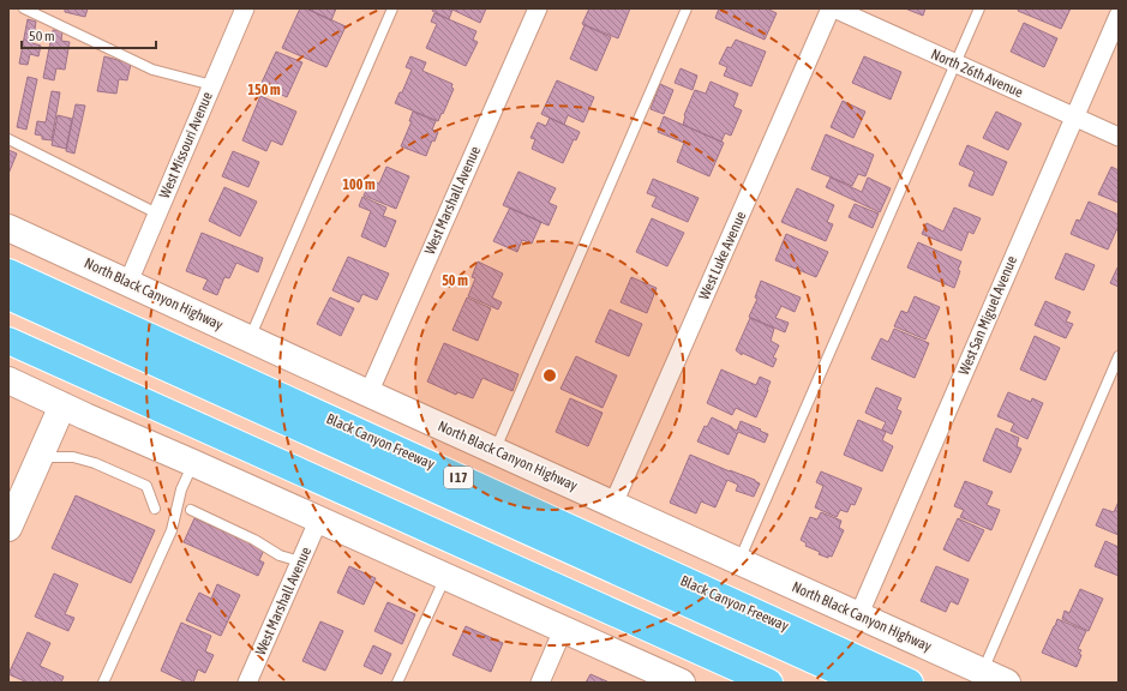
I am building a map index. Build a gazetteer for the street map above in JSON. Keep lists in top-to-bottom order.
{
  "streets": {
    "highway": ["Black Canyon Freeway", "I 17"],
    "main road": ["North Black Canyon Highway"],
    "street": [
      "North 26th Avenue",
      "West Missouri Avenue",
      "West Marshall Avenue",
      "West Luke Avenue",
      "West San Miguel Avenue"
    ]
  },
  "crossings": [
    ["North 26th Avenue", "West San Miguel Avenue"],
    ["West Missouri Avenue", "North Black Canyon Highway"],
    ["West Marshall Avenue", "North Black Canyon Highway"],
    ["West Luke Avenue", "North Black Canyon Highway"],
    ["North Black Canyon Highway", "West San Miguel Avenue"]
  ],
  "scale_bar": "50 m",
  "rings": ["150 m", "100 m", "50 m"]
}
